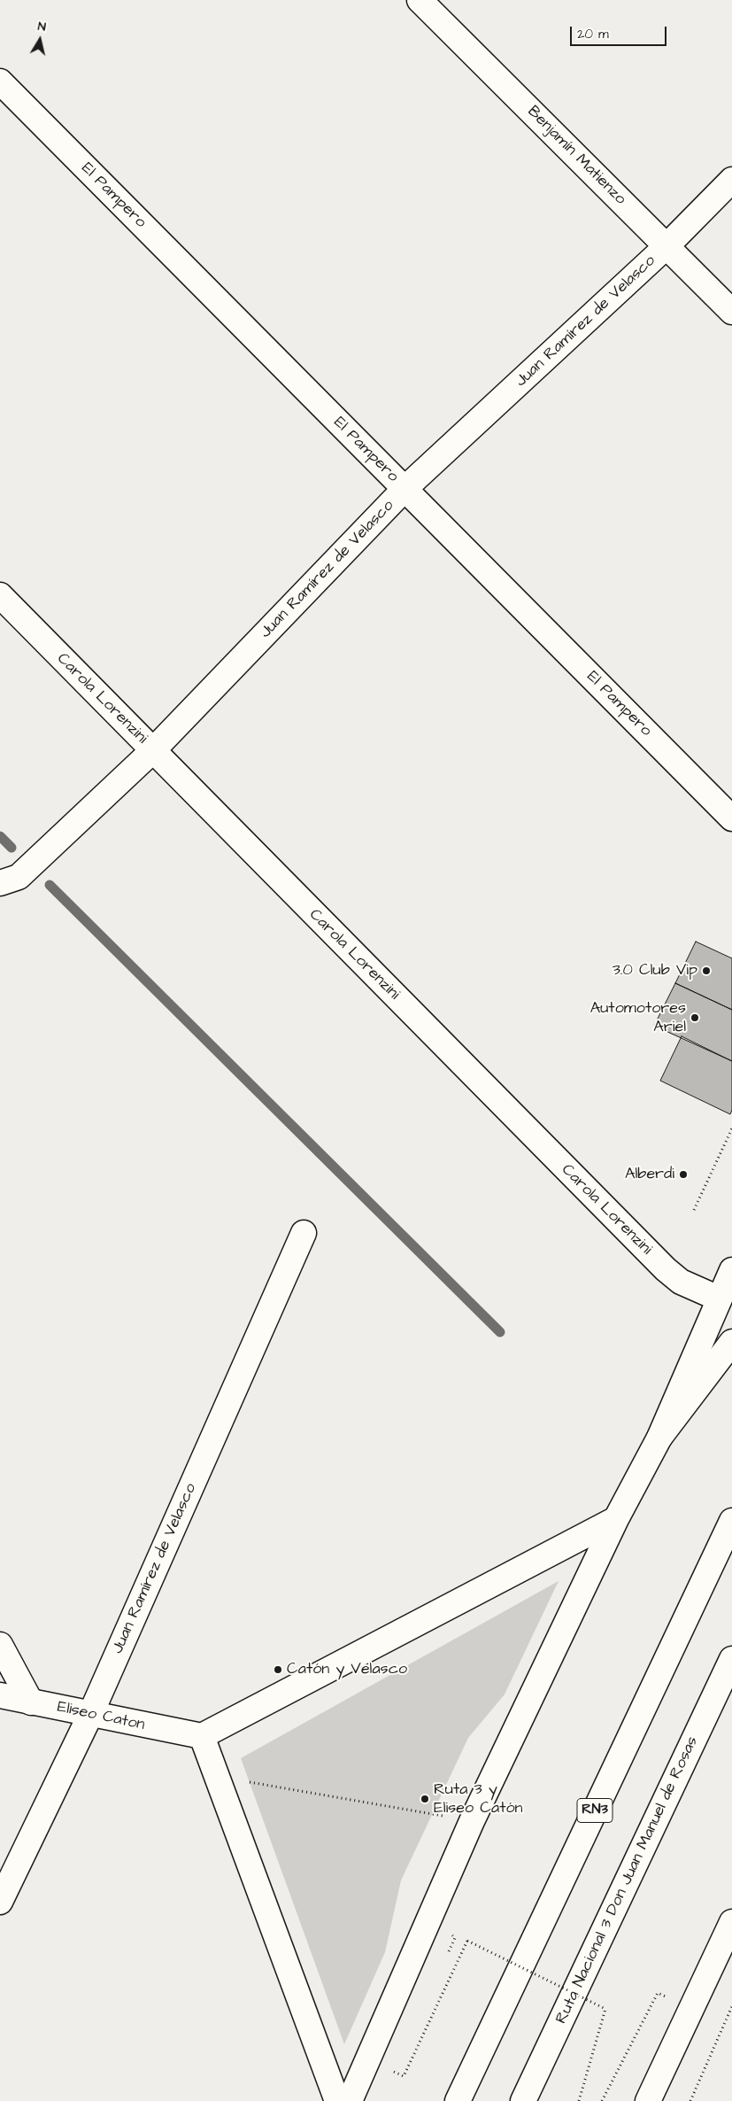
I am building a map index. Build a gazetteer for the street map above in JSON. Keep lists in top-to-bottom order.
{
  "streets": {
    "main road": [
      "Benjamín Matienzo",
      "El Pampero",
      "Juan Ramírez de Velasco",
      "Carola Lorenzini",
      "Eliseo Caton",
      "RN3",
      "Ruta Nacional 3 Don Juan Manuel de Rosas"
    ]
  },
  "crossings": [
    ["Benjamín Matienzo", "Juan Ramírez de Velasco"],
    ["El Pampero", "Juan Ramírez de Velasco"],
    ["Juan Ramírez de Velasco", "Carola Lorenzini"],
    ["Juan Ramírez de Velasco", "Eliseo Caton"]
  ],
  "places": [
    "3.0 Club Vip",
    "Automotores Ariel",
    "Alberdi",
    "Catón y Velasco",
    "Ruta 3 y Eliseo Catón"
  ],
  "scale_bar": "20 m",
  "north": "top"
}
